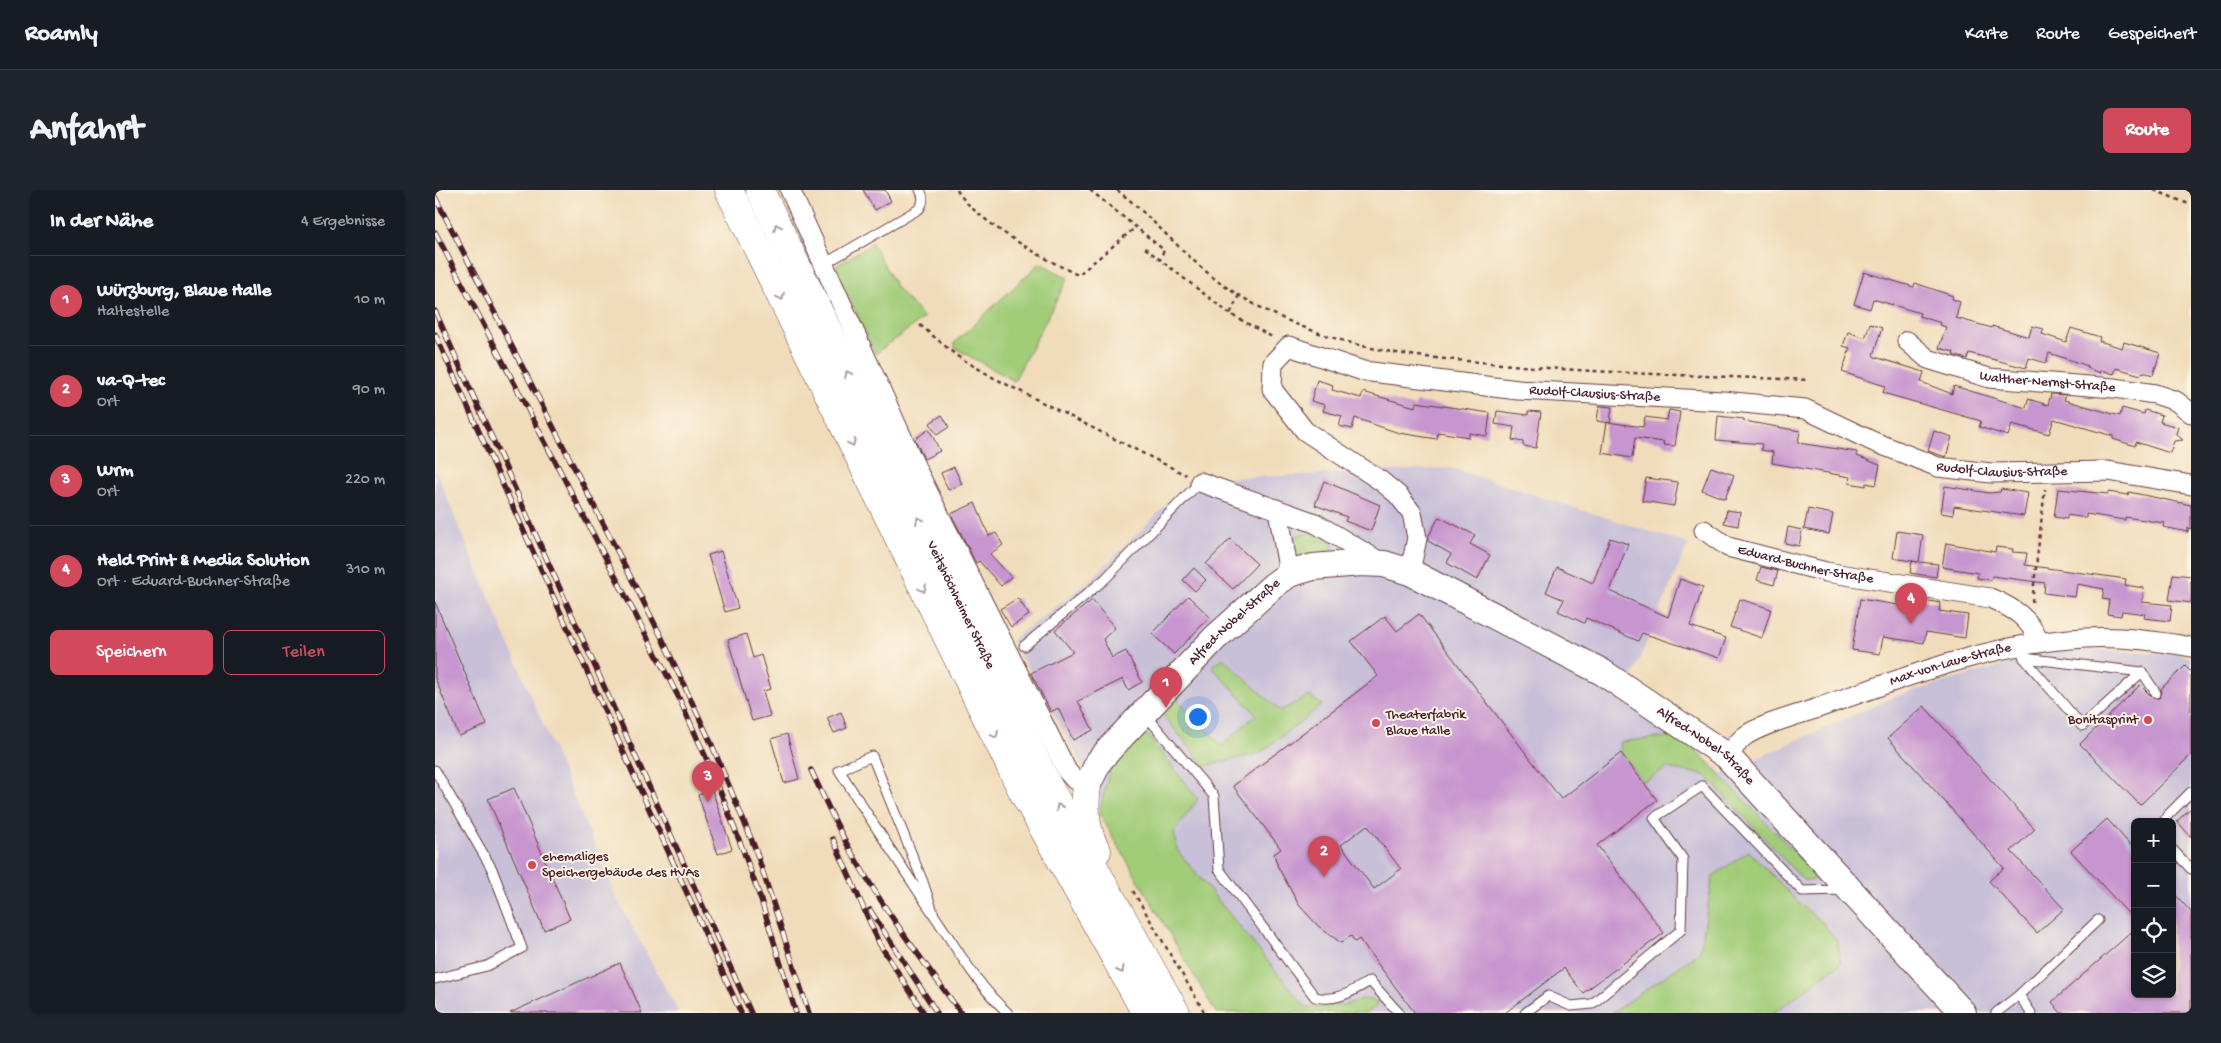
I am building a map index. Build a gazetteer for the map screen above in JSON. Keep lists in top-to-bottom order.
{
  "streets": {
    "highway": ["Veitshöchheimer Straße"],
    "street": [
      "Walther-Nernst-Straße",
      "Rudolf-Clausius-Straße",
      "Eduard-Buchner-Straße",
      "Alfred-Nobel-Straße",
      "Max-von-Laue-Straße"
    ]
  },
  "crossings": [
    ["Eduard-Buchner-Straße", "Max-von-Laue-Straße"],
    ["Veitshöchheimer Straße", "Alfred-Nobel-Straße"],
    ["Alfred-Nobel-Straße", "Max-von-Laue-Straße"]
  ],
  "places": ["Bonitasprint", "Theaterfabrik Blaue Halle", "ehemaliges Speichergebäude des HVAs"],
  "page": {
    "header": "Roamly",
    "nav": ["Karte", "Route", "Gespeichert"],
    "buttons": [
      "Route",
      ["Speichern", "Teilen"]
    ],
    "title": "Anfahrt",
    "heading": ["In der Nähe", "4 Ergebnisse"],
    "list": [
      {
        "mark": "1",
        "name": "Würzburg, Blaue Halle",
        "note": "Haltestelle",
        "value": "10 m"
      },
      {
        "mark": "2",
        "name": "va-Q-tec",
        "note": "Ort",
        "value": "90 m"
      },
      {
        "mark": "3",
        "name": "Wrm",
        "note": "Ort",
        "value": "220 m"
      },
      {
        "mark": "4",
        "name": "Held Print & Media Solution",
        "note": "Ort · Eduard-Buchner-Straße",
        "value": "310 m"
      }
    ],
    "pins": [
      "4",
      "1",
      "3",
      "2"
    ],
    "map_buttons": ["+", "−"]
  }
}
